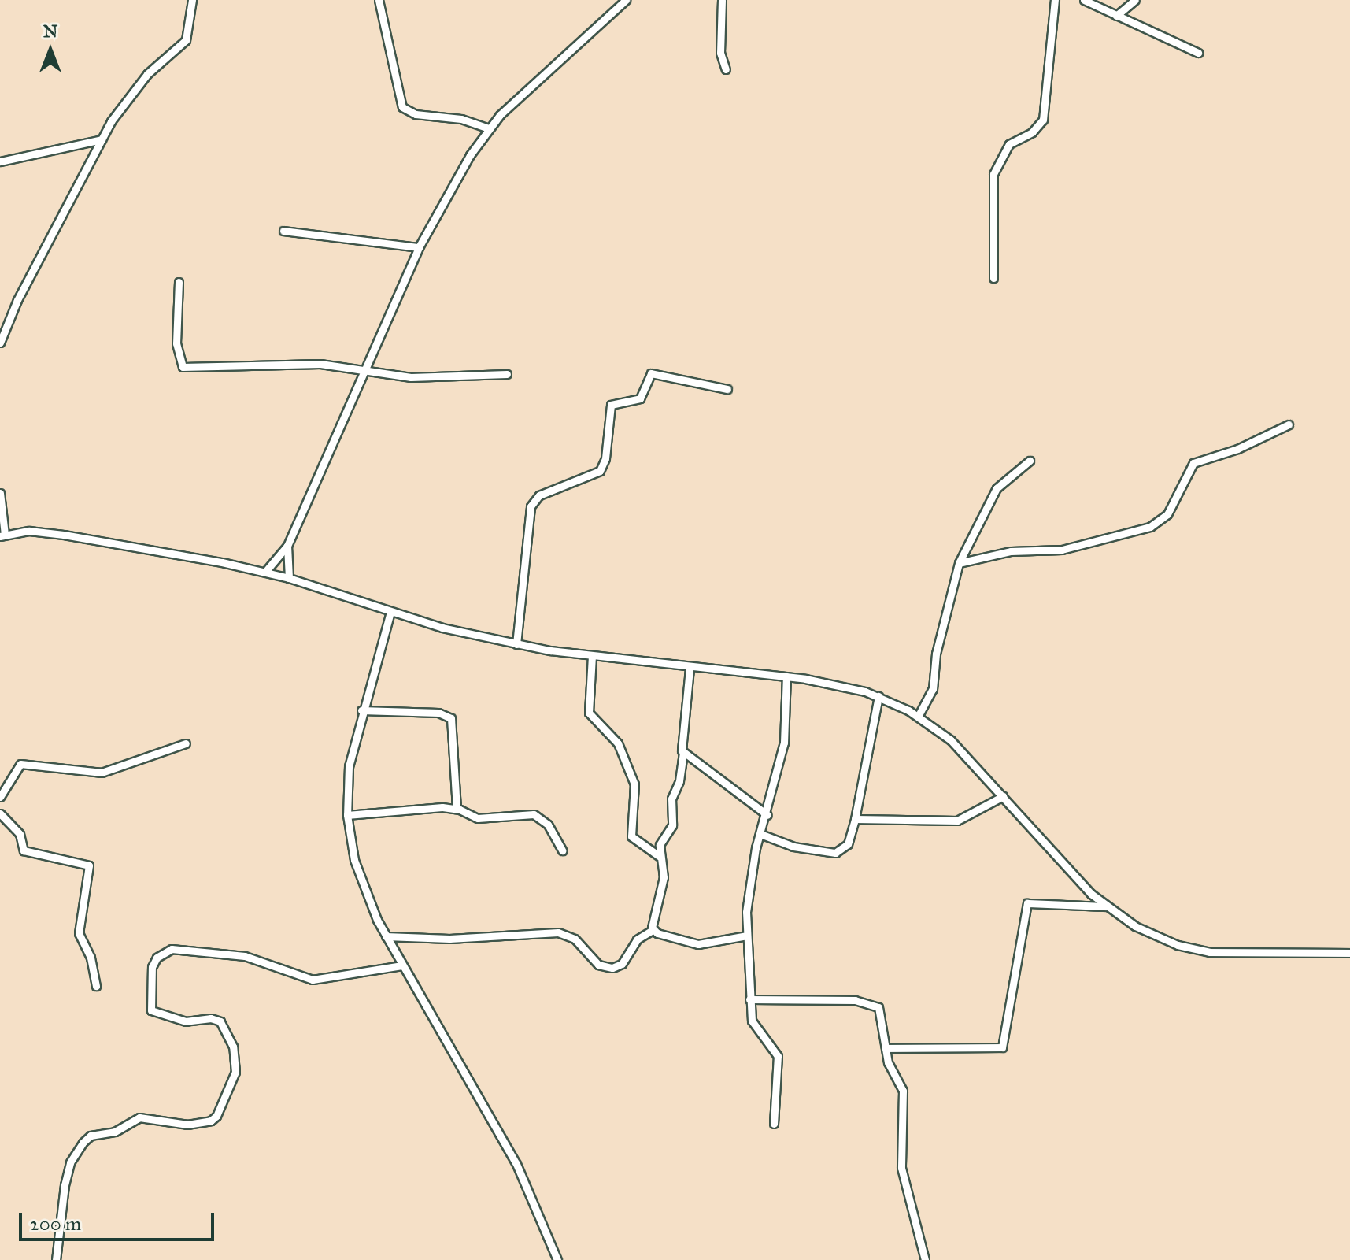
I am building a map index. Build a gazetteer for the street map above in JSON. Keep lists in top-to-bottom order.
{
  "scale_bar": "200 m",
  "north": "top"
}
